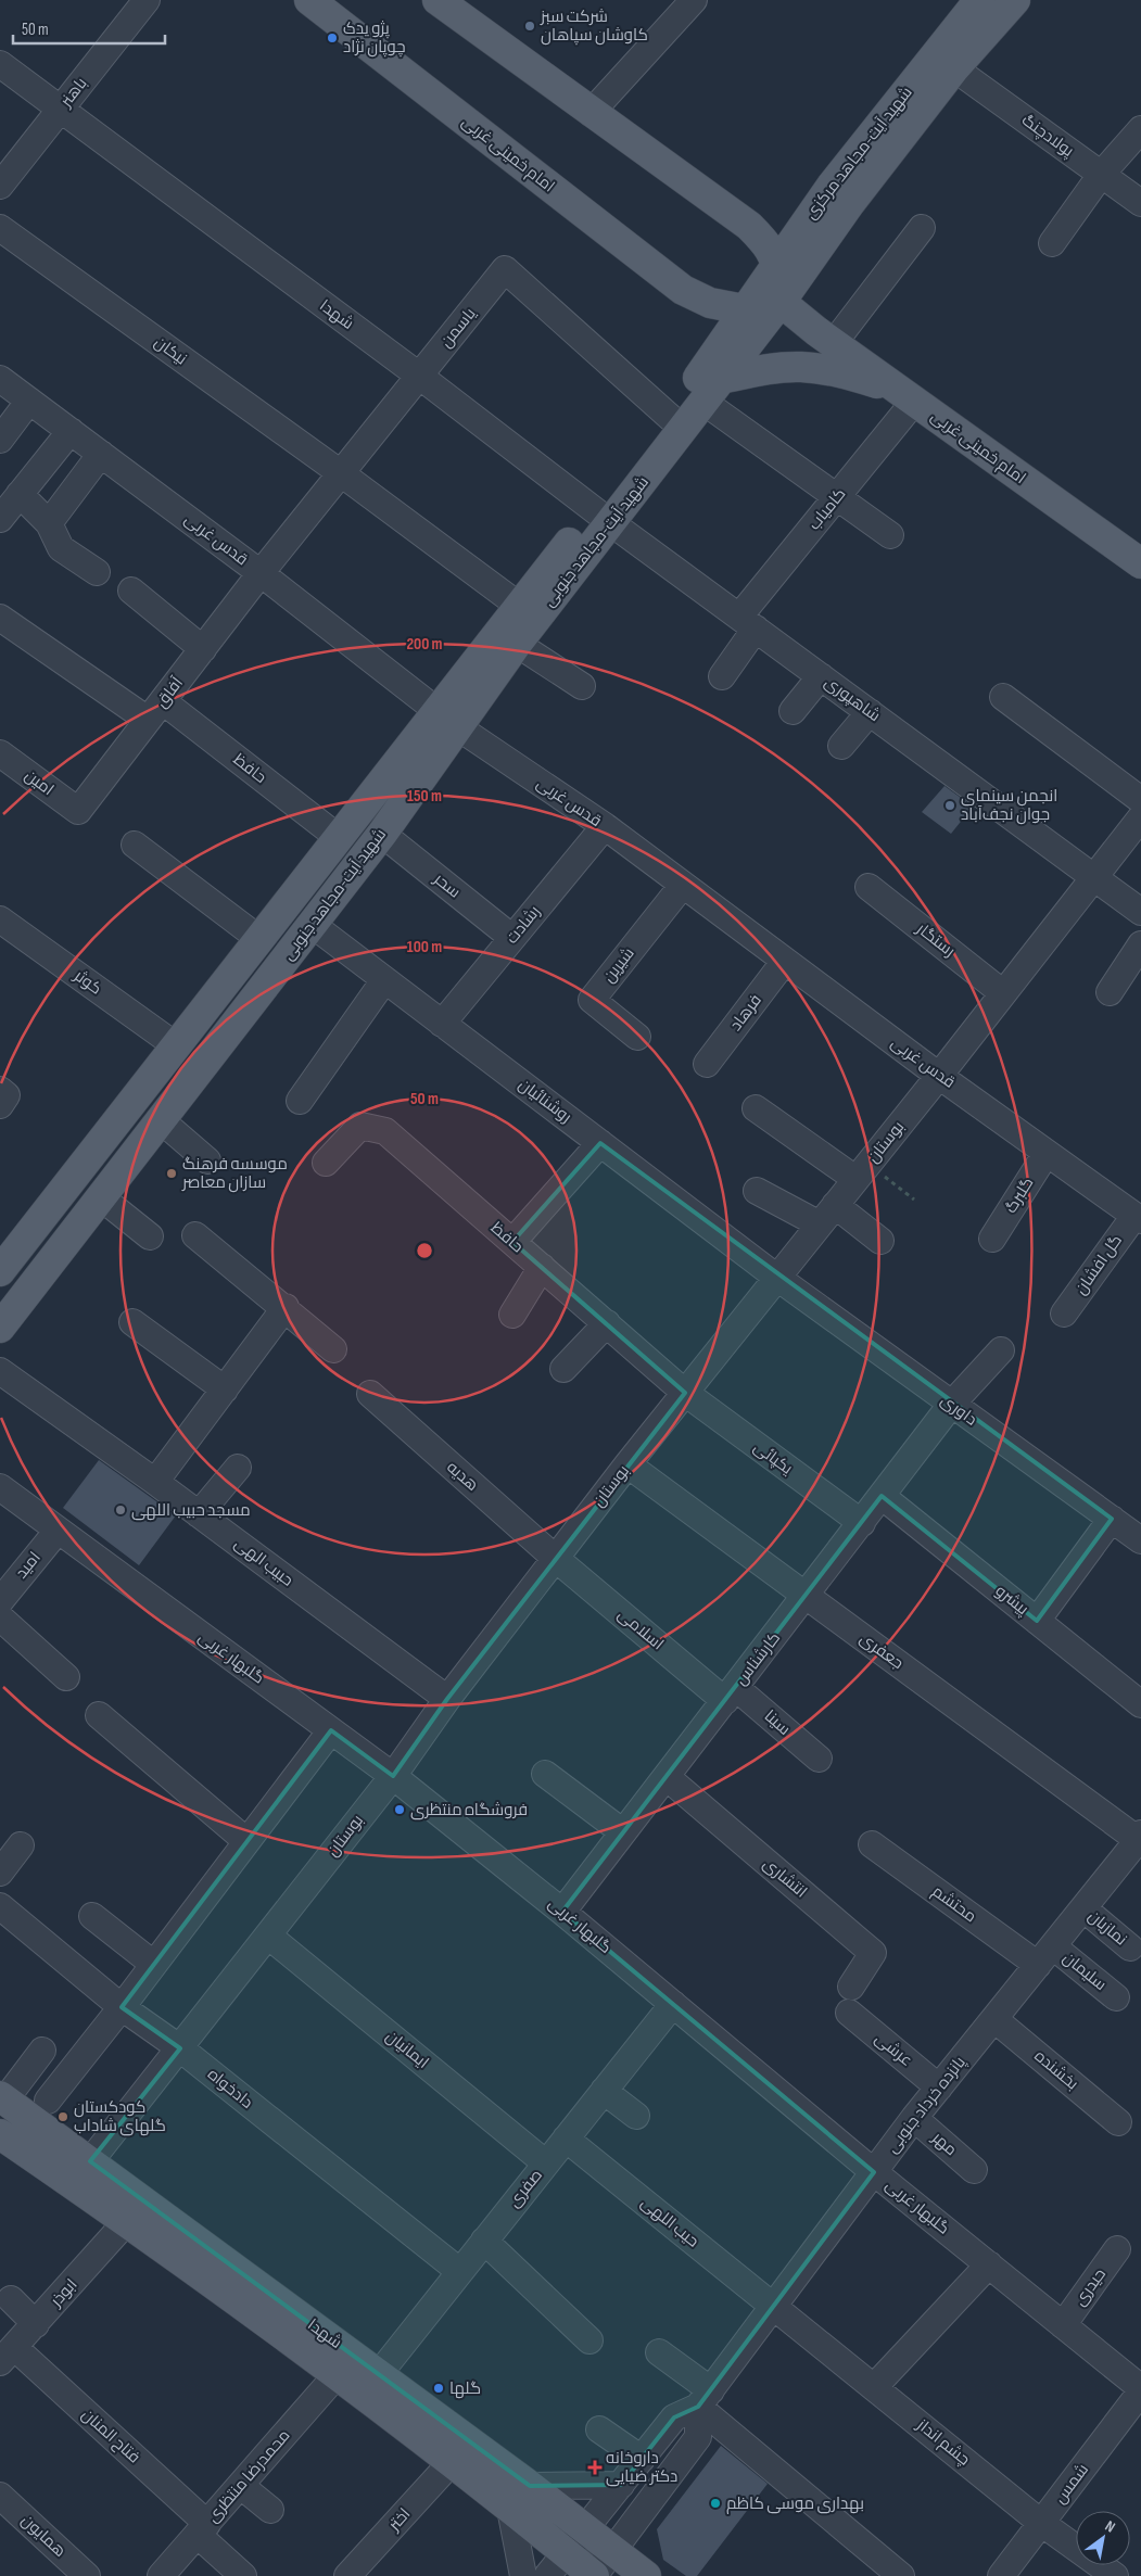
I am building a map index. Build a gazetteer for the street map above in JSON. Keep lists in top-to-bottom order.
{
  "streets": {
    "main road": [
      "شهید آیت-مجاهد مرکزی",
      "امام خمینی غربی",
      "شهدا",
      "شهید آیت-مجاهد جنوبی"
    ],
    "street": [
      "باهنر",
      "پولادچنگ",
      "یاسمن",
      "نیکان",
      "کامیاب",
      "قدس غربی",
      "آفاق",
      "شاهپوری",
      "حافظ",
      "امین",
      "سحر",
      "رشادت",
      "رستگار",
      "شیرین",
      "کوثر",
      "فرهاد",
      "روشنائیان",
      "بوستان",
      "گلبرگ",
      "گل افشان",
      "داوری",
      "یکپائی",
      "هدیه",
      "حبیب الهی",
      "امید",
      "پیشرو",
      "اسلامی",
      "جعفری",
      "گلبهار غربی",
      "کارشناس",
      "سینا",
      "انتشاری",
      "محتشم",
      "نمازیان",
      "سلیمان",
      "ایمانیان",
      "عرشی",
      "بخشنده",
      "دادخواه",
      "پانزده خرداد جنوبی",
      "مهر",
      "صفری",
      "حیب اللهی",
      "حیدری",
      "ابوذر",
      "فتاح المنان",
      "چشم انداز",
      "محمدرضا منتظری",
      "شمس",
      "اختر",
      "همایون"
    ]
  },
  "crossings": [
    ["باهنر", "شهدا"],
    ["پولادچنگ", "شهید آیت-مجاهد مرکزی"],
    ["شهید آیت-مجاهد مرکزی", "امام خمینی غربی"],
    ["شهید آیت-مجاهد مرکزی", "شهید آیت-مجاهد جنوبی"],
    ["امام خمینی غربی", "کامیاب"],
    ["امام خمینی غربی", "شهید آیت-مجاهد جنوبی"],
    ["شهدا", "یاسمن"],
    ["شهدا", "شهید آیت-مجاهد جنوبی"],
    ["شهدا", "شاهپوری"],
    ["شهدا", "بوستان"],
    ["شهدا", "صفری"],
    ["شهدا", "ابوذر"],
    ["شهدا", "محمدرضا منتظری"],
    ["شهدا", "اختر"],
    ["یاسمن", "نیکان"],
    ["یاسمن", "قدس غربی"],
    ["یاسمن", "شهید آیت-مجاهد جنوبی"],
    ["یاسمن", "آفاق"],
    ["نیکان", "شهید آیت-مجاهد جنوبی"],
    ["کامیاب", "شاهپوری"],
    ["قدس غربی", "شهید آیت-مجاهد جنوبی"],
    ["قدس غربی", "آفاق"],
    ["قدس غربی", "رشادت"],
    ["قدس غربی", "شیرین"],
    ["قدس غربی", "فرهاد"],
    ["قدس غربی", "بوستان"],
    ["قدس غربی", "گلبرگ"],
    ["قدس غربی", "گل افشان"],
    ["شهید آیت-مجاهد جنوبی", "شاهپوری"],
    ["شهید آیت-مجاهد جنوبی", "حافظ"],
    ["شهید آیت-مجاهد جنوبی", "سحر"],
    ["شهید آیت-مجاهد جنوبی", "کوثر"],
    ["شهید آیت-مجاهد جنوبی", "روشنائیان"],
    ["آفاق", "حافظ"],
    ["آفاق", "امین"],
    ["شاهپوری", "بوستان"],
    ["حافظ", "بوستان"],
    ["حافظ", "یکپائی"],
    ["سحر", "رشادت"],
    ["رشادت", "روشنائیان"],
    ["رستگار", "بوستان"],
    ["روشنائیان", "بوستان"],
    ["روشنائیان", "داوری"],
    ["بوستان", "داوری"],
    ["بوستان", "یکپائی"],
    ["بوستان", "هدیه"],
    ["بوستان", "حبیب الهی"],
    ["بوستان", "اسلامی"],
    ["بوستان", "جعفری"],
    ["بوستان", "گلبهار غربی"],
    ["بوستان", "ایمانیان"],
    ["بوستان", "دادخواه"],
    ["داوری", "کارشناس"],
    ["یکپائی", "کارشناس"],
    ["هدیه", "اسلامی"],
    ["امید", "گلبهار غربی"],
    ["پیشرو", "کارشناس"],
    ["اسلامی", "کارشناس"],
    ["اسلامی", "سینا"],
    ["جعفری", "کارشناس"],
    ["جعفری", "پانزده خرداد جنوبی"],
    ["گلبهار غربی", "کارشناس"],
    ["گلبهار غربی", "پانزده خرداد جنوبی"],
    ["گلبهار غربی", "صفری"],
    ["گلبهار غربی", "حیدری"],
    ["گلبهار غربی", "شمس"],
    ["کارشناس", "سینا"],
    ["کارشناس", "انتشاری"],
    ["محتشم", "سلیمان"],
    ["محتشم", "پانزده خرداد جنوبی"],
    ["نمازیان", "پانزده خرداد جنوبی"],
    ["سلیمان", "پانزده خرداد جنوبی"],
    ["ایمانیان", "صفری"],
    ["عرشی", "پانزده خرداد جنوبی"],
    ["بخشنده", "پانزده خرداد جنوبی"],
    ["دادخواه", "صفری"],
    ["پانزده خرداد جنوبی", "مهر"],
    ["پانزده خرداد جنوبی", "حیب اللهی"],
    ["پانزده خرداد جنوبی", "چشم انداز"],
    ["صفری", "حیب اللهی"],
    ["حیب اللهی", "چشم انداز"],
    ["ابوذر", "فتاح المنان"],
    ["فتاح المنان", "محمدرضا منتظری"],
    ["چشم انداز", "شمس"]
  ],
  "places": {
    "other": [
      "شرکت سبز کاوشان سپاهان",
      "پژو یدک چوپان نژاد",
      "انجمن سینمای جوان نجف‌آباد",
      "موسسه فرهنگ سازان معاصر",
      "مسجد حبیب اللهی",
      "فروشگاه منتظری",
      "کودکستان گلهای شاداب",
      "گلها",
      "بهداری موسی کاظم"
    ],
    "health": ["داروخانه دکتر ضیایی"]
  },
  "scale_bar": "50 m",
  "north": "top right",
  "rings": [
    "200 m",
    "150 m",
    "100 m",
    "50 m"
  ]
}
